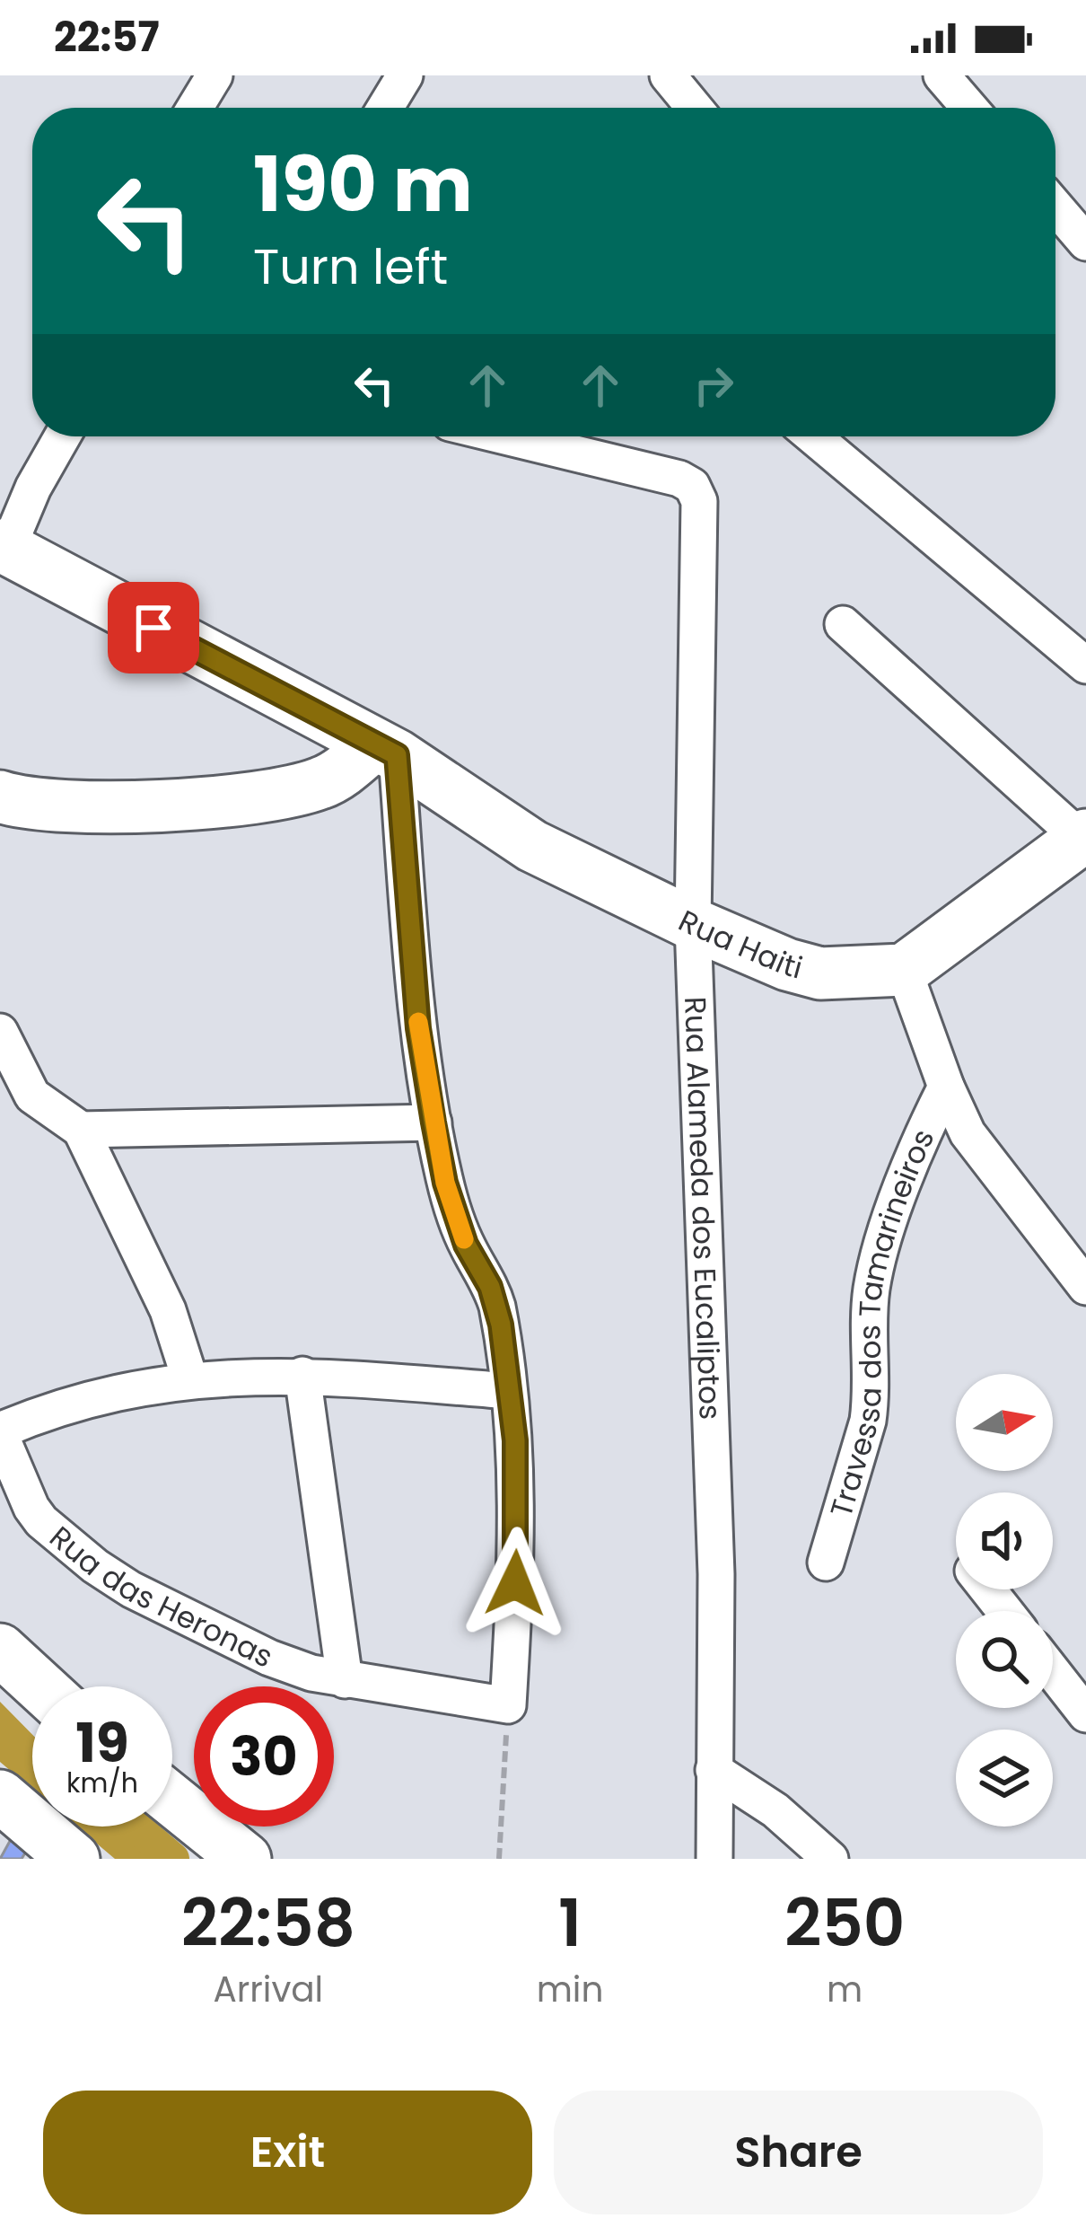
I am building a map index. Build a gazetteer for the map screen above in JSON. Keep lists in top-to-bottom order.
{
  "streets": {
    "street": [
      "Rua Haiti",
      "Rua Alameda dos Eucaliptos",
      "Travessa dos Tamarineiros",
      "Rua das Heronas"
    ]
  },
  "crossings": [
    ["Rua Haiti", "Rua Alameda dos Eucaliptos"]
  ],
  "north": "right",
  "page": {
    "status": "22:57",
    "turn": ["190 m", "Turn left"],
    "speed": "19 km/h",
    "limit": "30",
    "eta": [
      "22:58",
      "Arrival",
      "1",
      "min",
      "250",
      "m"
    ],
    "buttons": ["Exit", "Share"]
  }
}
